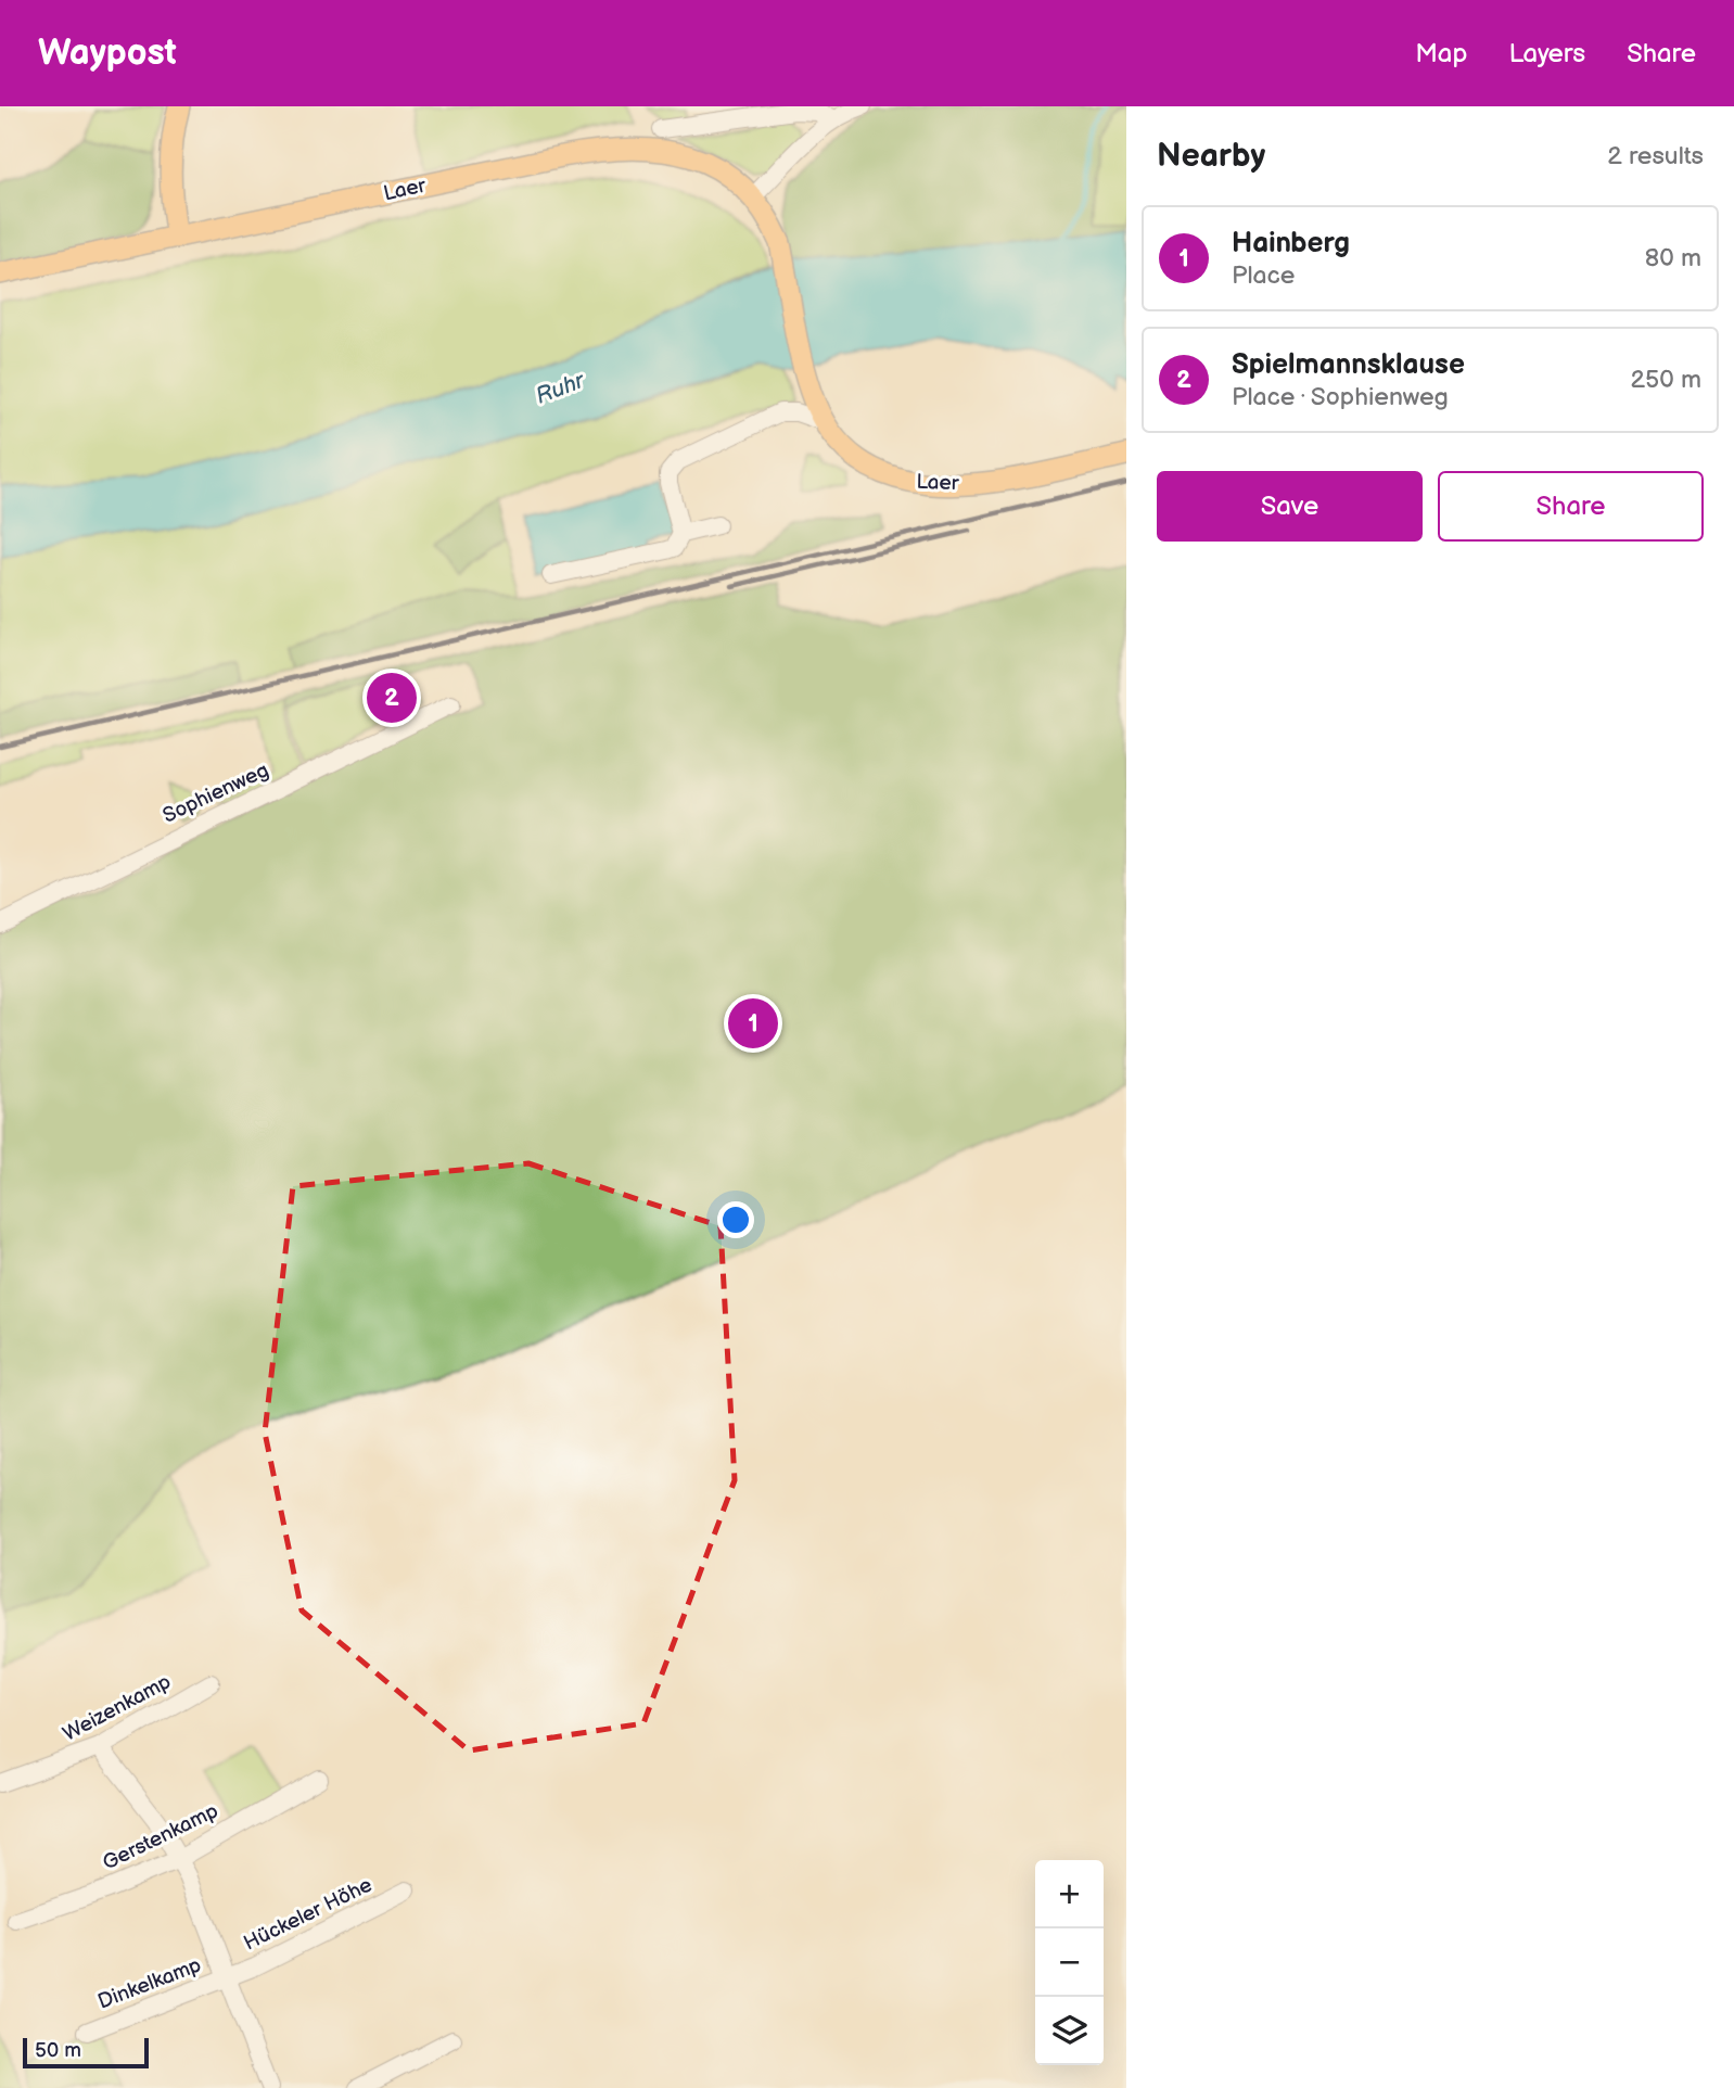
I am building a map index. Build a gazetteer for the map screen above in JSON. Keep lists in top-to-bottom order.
{
  "streets": {
    "main road": ["Laer"],
    "street": [
      "Sophienweg",
      "Weizenkamp",
      "Gerstenkamp",
      "Hückeler Höhe",
      "Dinkelkamp"
    ]
  },
  "crossings": [
    ["Weizenkamp", "Hückeler Höhe"],
    ["Gerstenkamp", "Hückeler Höhe"],
    ["Hückeler Höhe", "Dinkelkamp"]
  ],
  "water": ["Ruhr"],
  "scale_bar": "50 m",
  "page": {
    "header": "Waypost",
    "nav": ["Map", "Layers", "Share"],
    "heading": ["Nearby", "2 results"],
    "list": [
      {
        "mark": "1",
        "name": "Hainberg",
        "note": "Place",
        "value": "80 m"
      },
      {
        "mark": "2",
        "name": "Spielmannsklause",
        "note": "Place · Sophienweg",
        "value": "250 m"
      }
    ],
    "buttons": ["Save", "Share"],
    "pins": ["2", "1"],
    "map_buttons": ["+", "−"],
    "scale": "50 m"
  }
}
